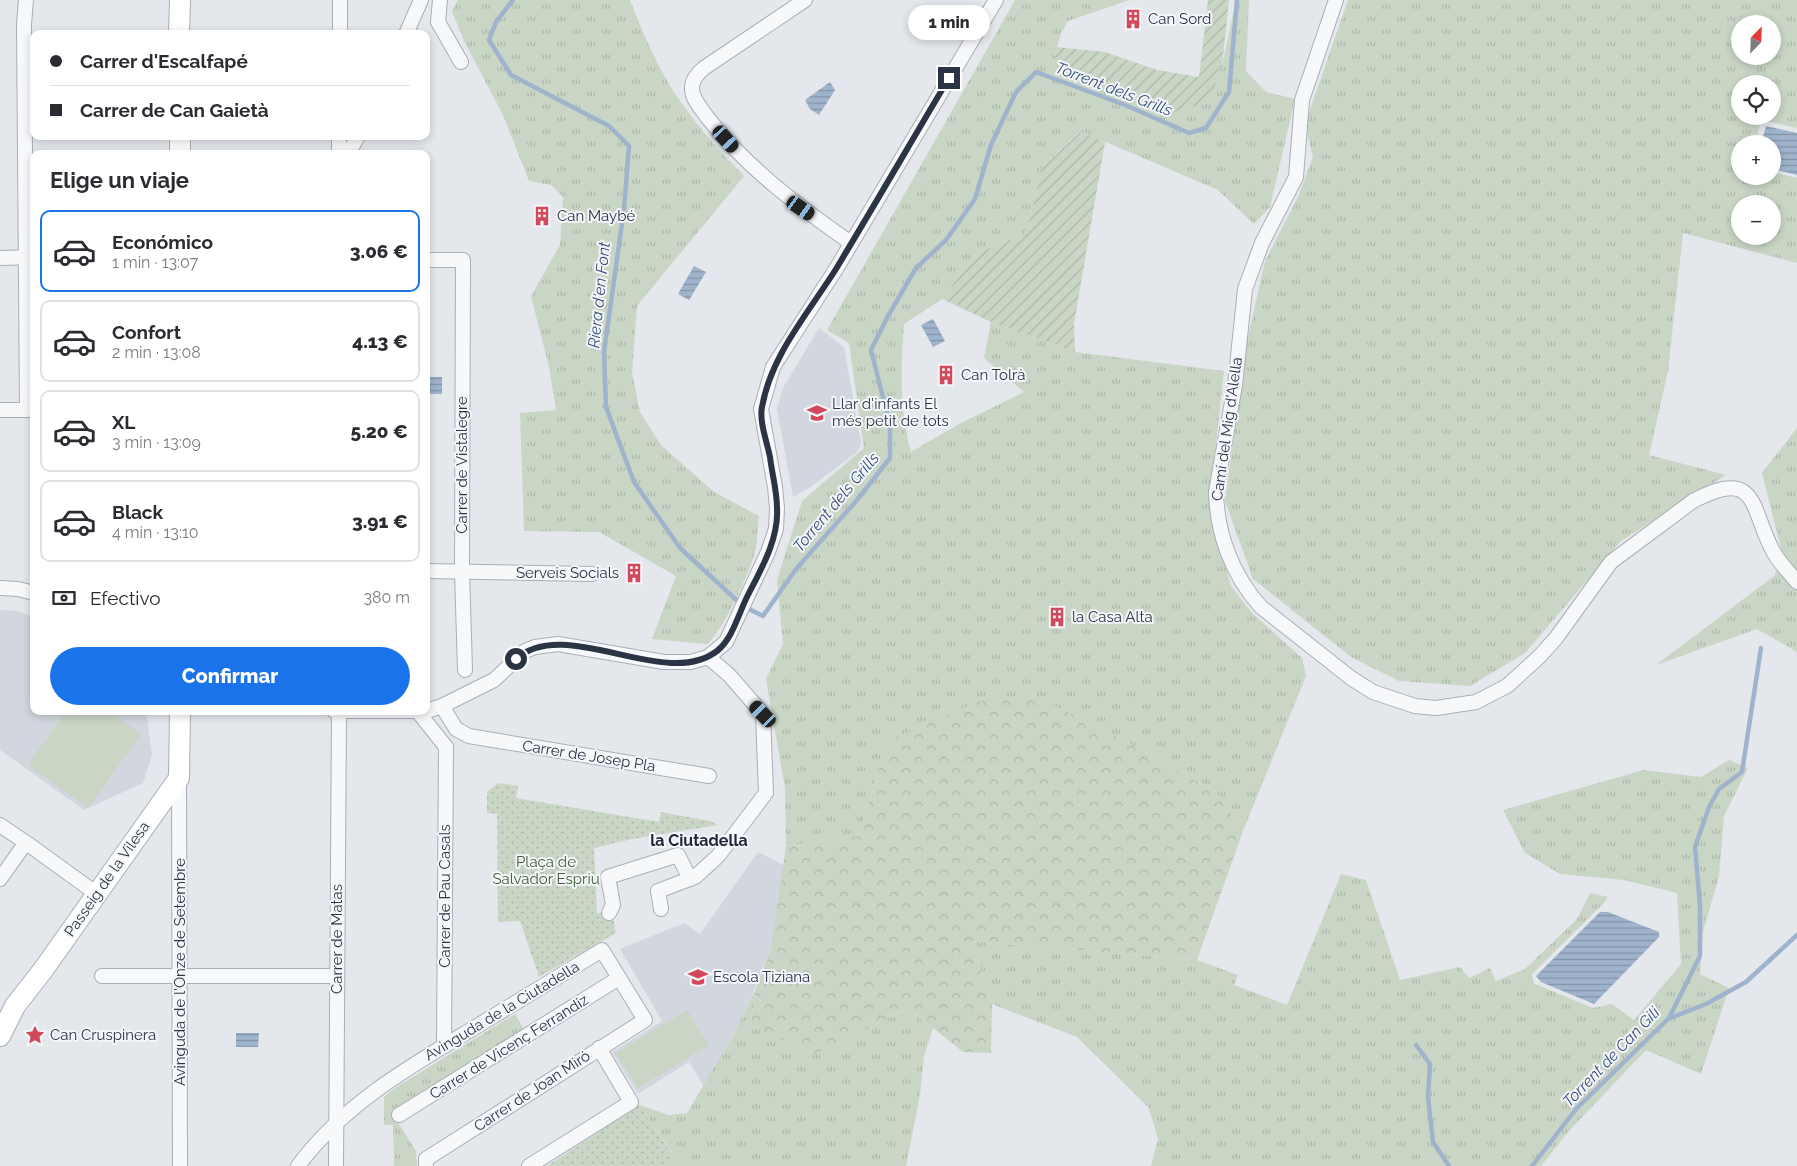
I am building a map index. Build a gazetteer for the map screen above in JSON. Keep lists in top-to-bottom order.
{
  "streets": {
    "street": [
      "Camí del Mig d'Alella",
      "Carrer de Vistalegre",
      "Carrer de Josep Pla",
      "Passeig de la Vilesa",
      "Carrer de Pau Casals",
      "Carrer de Matas",
      "Avinguda de l'Onze de Setembre",
      "Avinguda de la Ciutadella",
      "Carrer de Vicenç Ferrandiz",
      "Carrer de Joan Miró"
    ]
  },
  "crossings": [
    ["Passeig de la Vilesa", "Avinguda de l'Onze de Setembre"],
    ["Carrer de Pau Casals", "Avinguda de la Ciutadella"],
    ["Carrer de Matas", "Avinguda de la Ciutadella"],
    ["Avinguda de la Ciutadella", "Carrer de Vicenç Ferrandiz"],
    ["Avinguda de la Ciutadella", "Carrer de Joan Miró"]
  ],
  "districts": ["la Ciutadella"],
  "water": ["Torrent dels Grills", "Riera d'en Font", "Torrent de Can Gili"],
  "parks": ["Plaça de Salvador Espriu"],
  "places": {
    "building": [
      "Can Sord",
      "Can Maybé",
      "Can Tolrà",
      "Serveis Socials",
      "la Casa Alta"
    ],
    "school or university": ["Llar d'infants El més petit de tots", "Escola Tiziana"],
    "place": ["Can Cruspinera"]
  },
  "north": "top right",
  "page": {
    "bubble": "1 min",
    "map_buttons": ["+", "−"],
    "banner": ["Carrer d'Escalfapé", "Carrer de Can Gaietà"],
    "heading": "Elige un viaje",
    "list": [
      {
        "name": "Económico",
        "note": "1 min · 13:07",
        "value": "3.06 €"
      },
      {
        "name": "Confort",
        "note": "2 min · 13:08",
        "value": "4.13 €"
      },
      {
        "name": "XL",
        "note": "3 min · 13:09",
        "value": "5.20 €"
      },
      {
        "name": "Black",
        "note": "4 min · 13:10",
        "value": "3.91 €"
      }
    ],
    "pay": ["Efectivo", "380 m"],
    "buttons": "Confirmar"
  }
}
